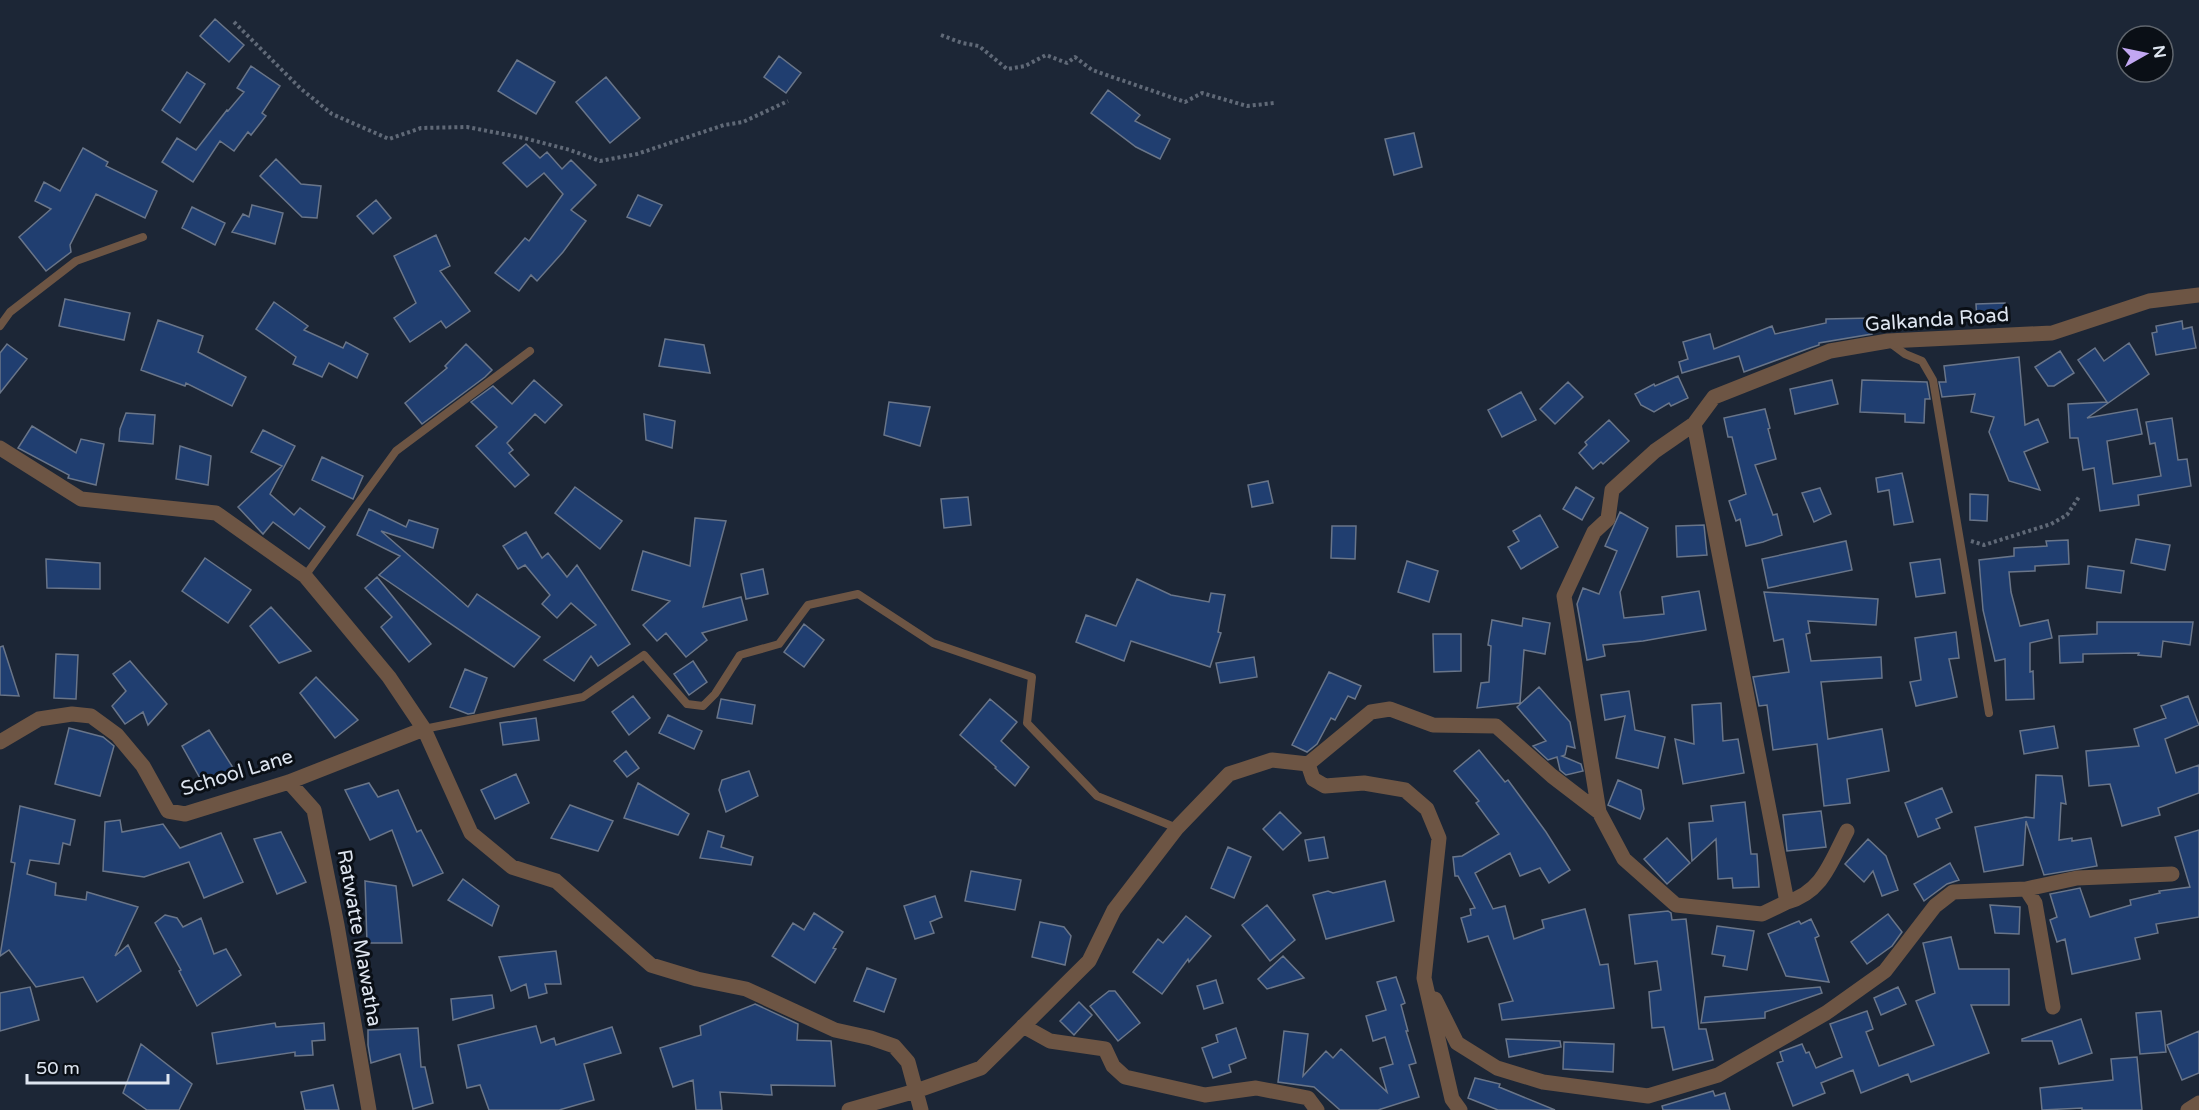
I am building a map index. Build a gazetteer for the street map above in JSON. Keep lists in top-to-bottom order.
{
  "streets": {
    "street": ["Galkanda Road", "School Lane", "Ratwatte Mawatha"]
  },
  "crossings": [
    ["School Lane", "Ratwatte Mawatha"]
  ],
  "scale_bar": "50 m",
  "north": "right"
}
